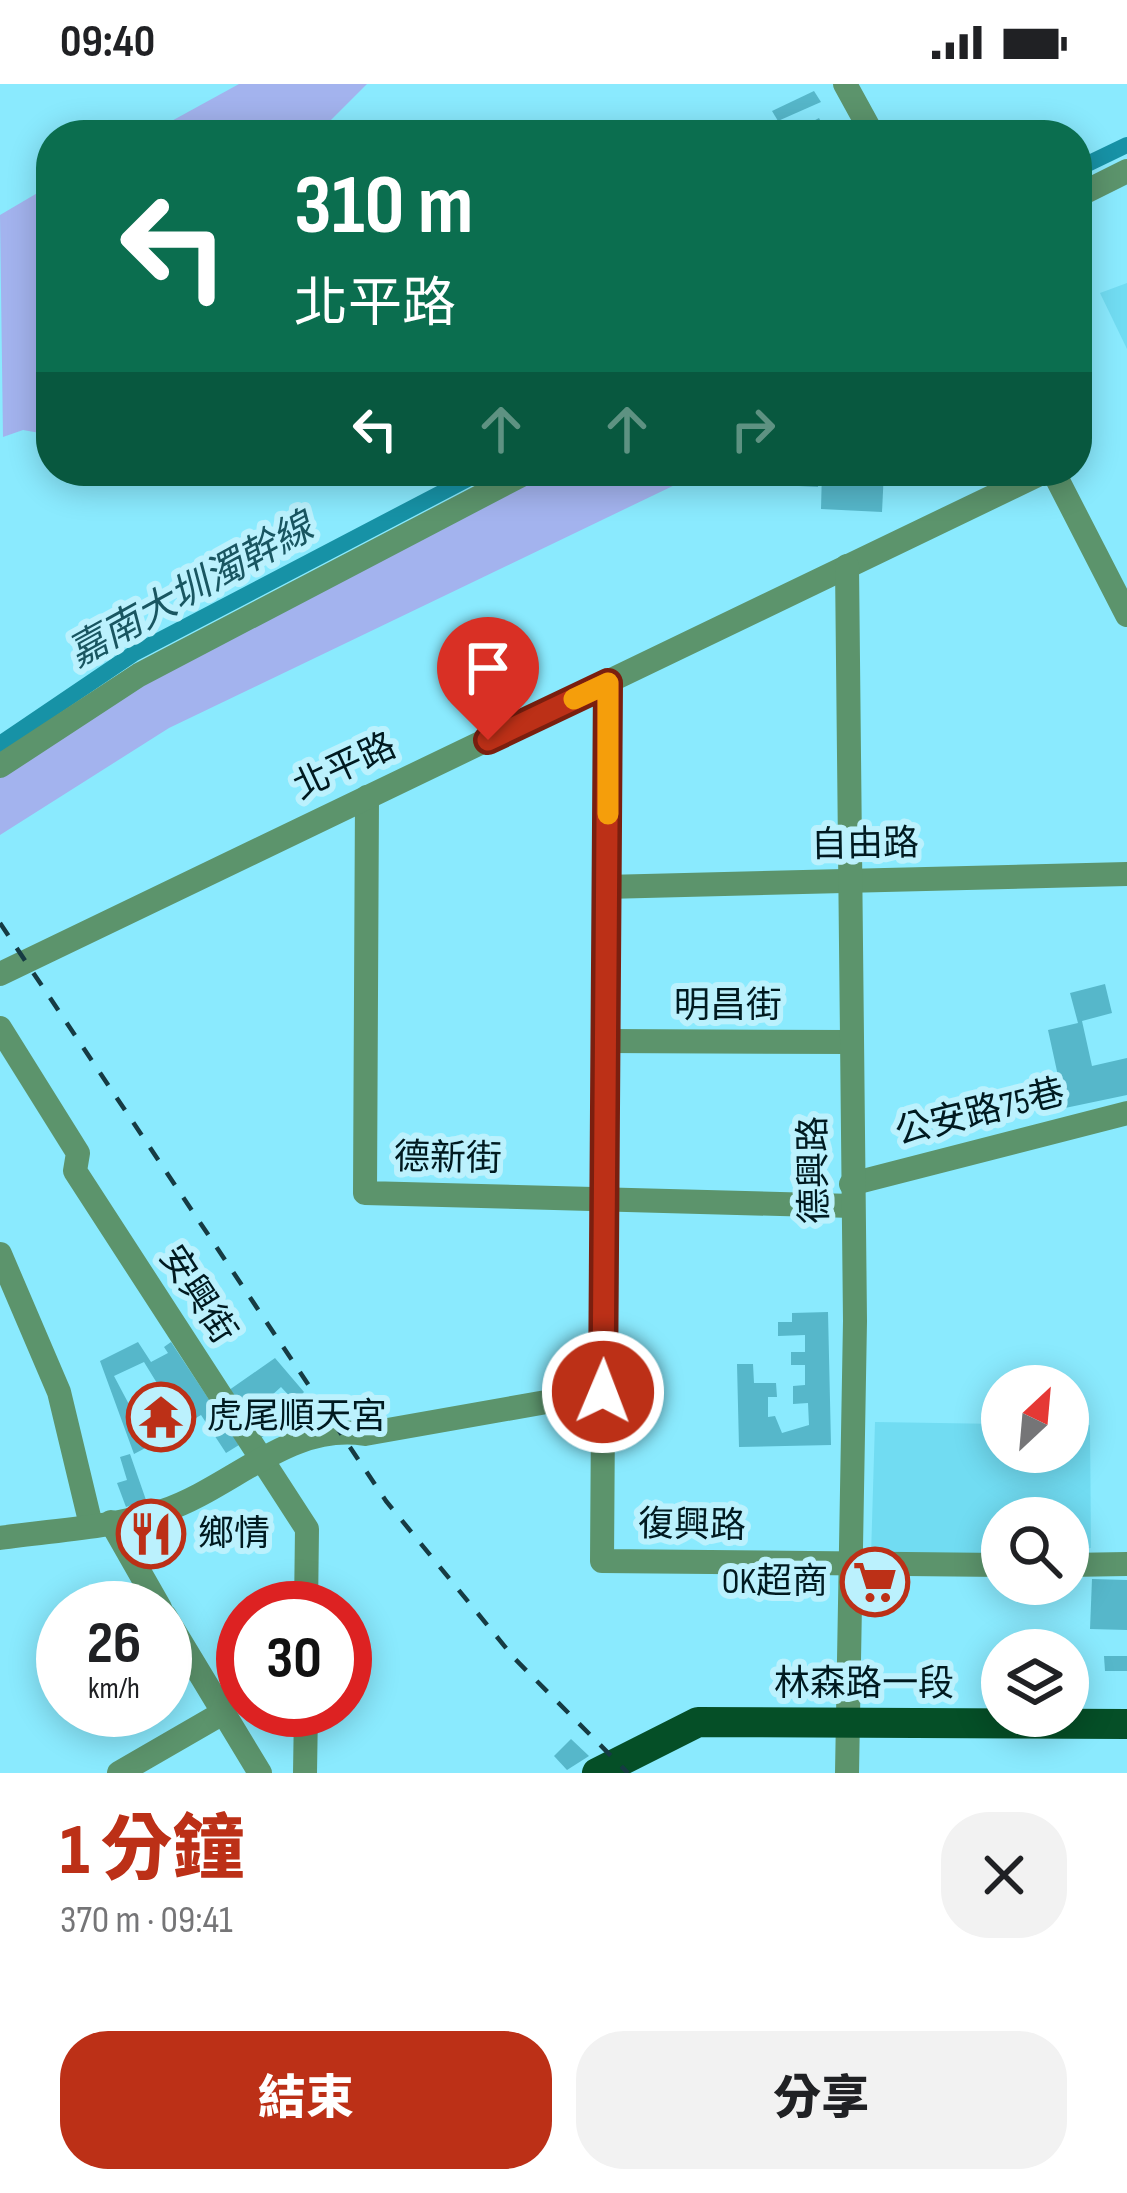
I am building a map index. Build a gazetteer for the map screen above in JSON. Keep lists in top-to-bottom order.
{
  "streets": {
    "main road": ["林森路一段"],
    "street": [
      "北平路",
      "自由路",
      "明昌街",
      "公安路75巷",
      "德新街",
      "德興路",
      "安興街",
      "復興路"
    ]
  },
  "crossings": [
    ["北平路", "德新街"],
    ["北平路", "德興路"],
    ["自由路", "德興路"],
    ["明昌街", "德興路"],
    ["公安路75巷", "德新街"],
    ["公安路75巷", "德興路"],
    ["德新街", "德興路"],
    ["德興路", "復興路"],
    ["德興路", "林森路一段"]
  ],
  "water": ["嘉南大圳濁幹線"],
  "places": {
    "temple": ["虎尾順天宮"],
    "restaurant": ["鄉情"],
    "supermarket": ["OK超商"]
  },
  "north": "top right",
  "page": {
    "status": "09:40",
    "turn": ["310 m", "北平路"],
    "speed": "26 km/h",
    "limit": "30",
    "heading": ["1 分鐘", "370 m · 09:41"],
    "buttons": ["結束", "分享"]
  }
}
